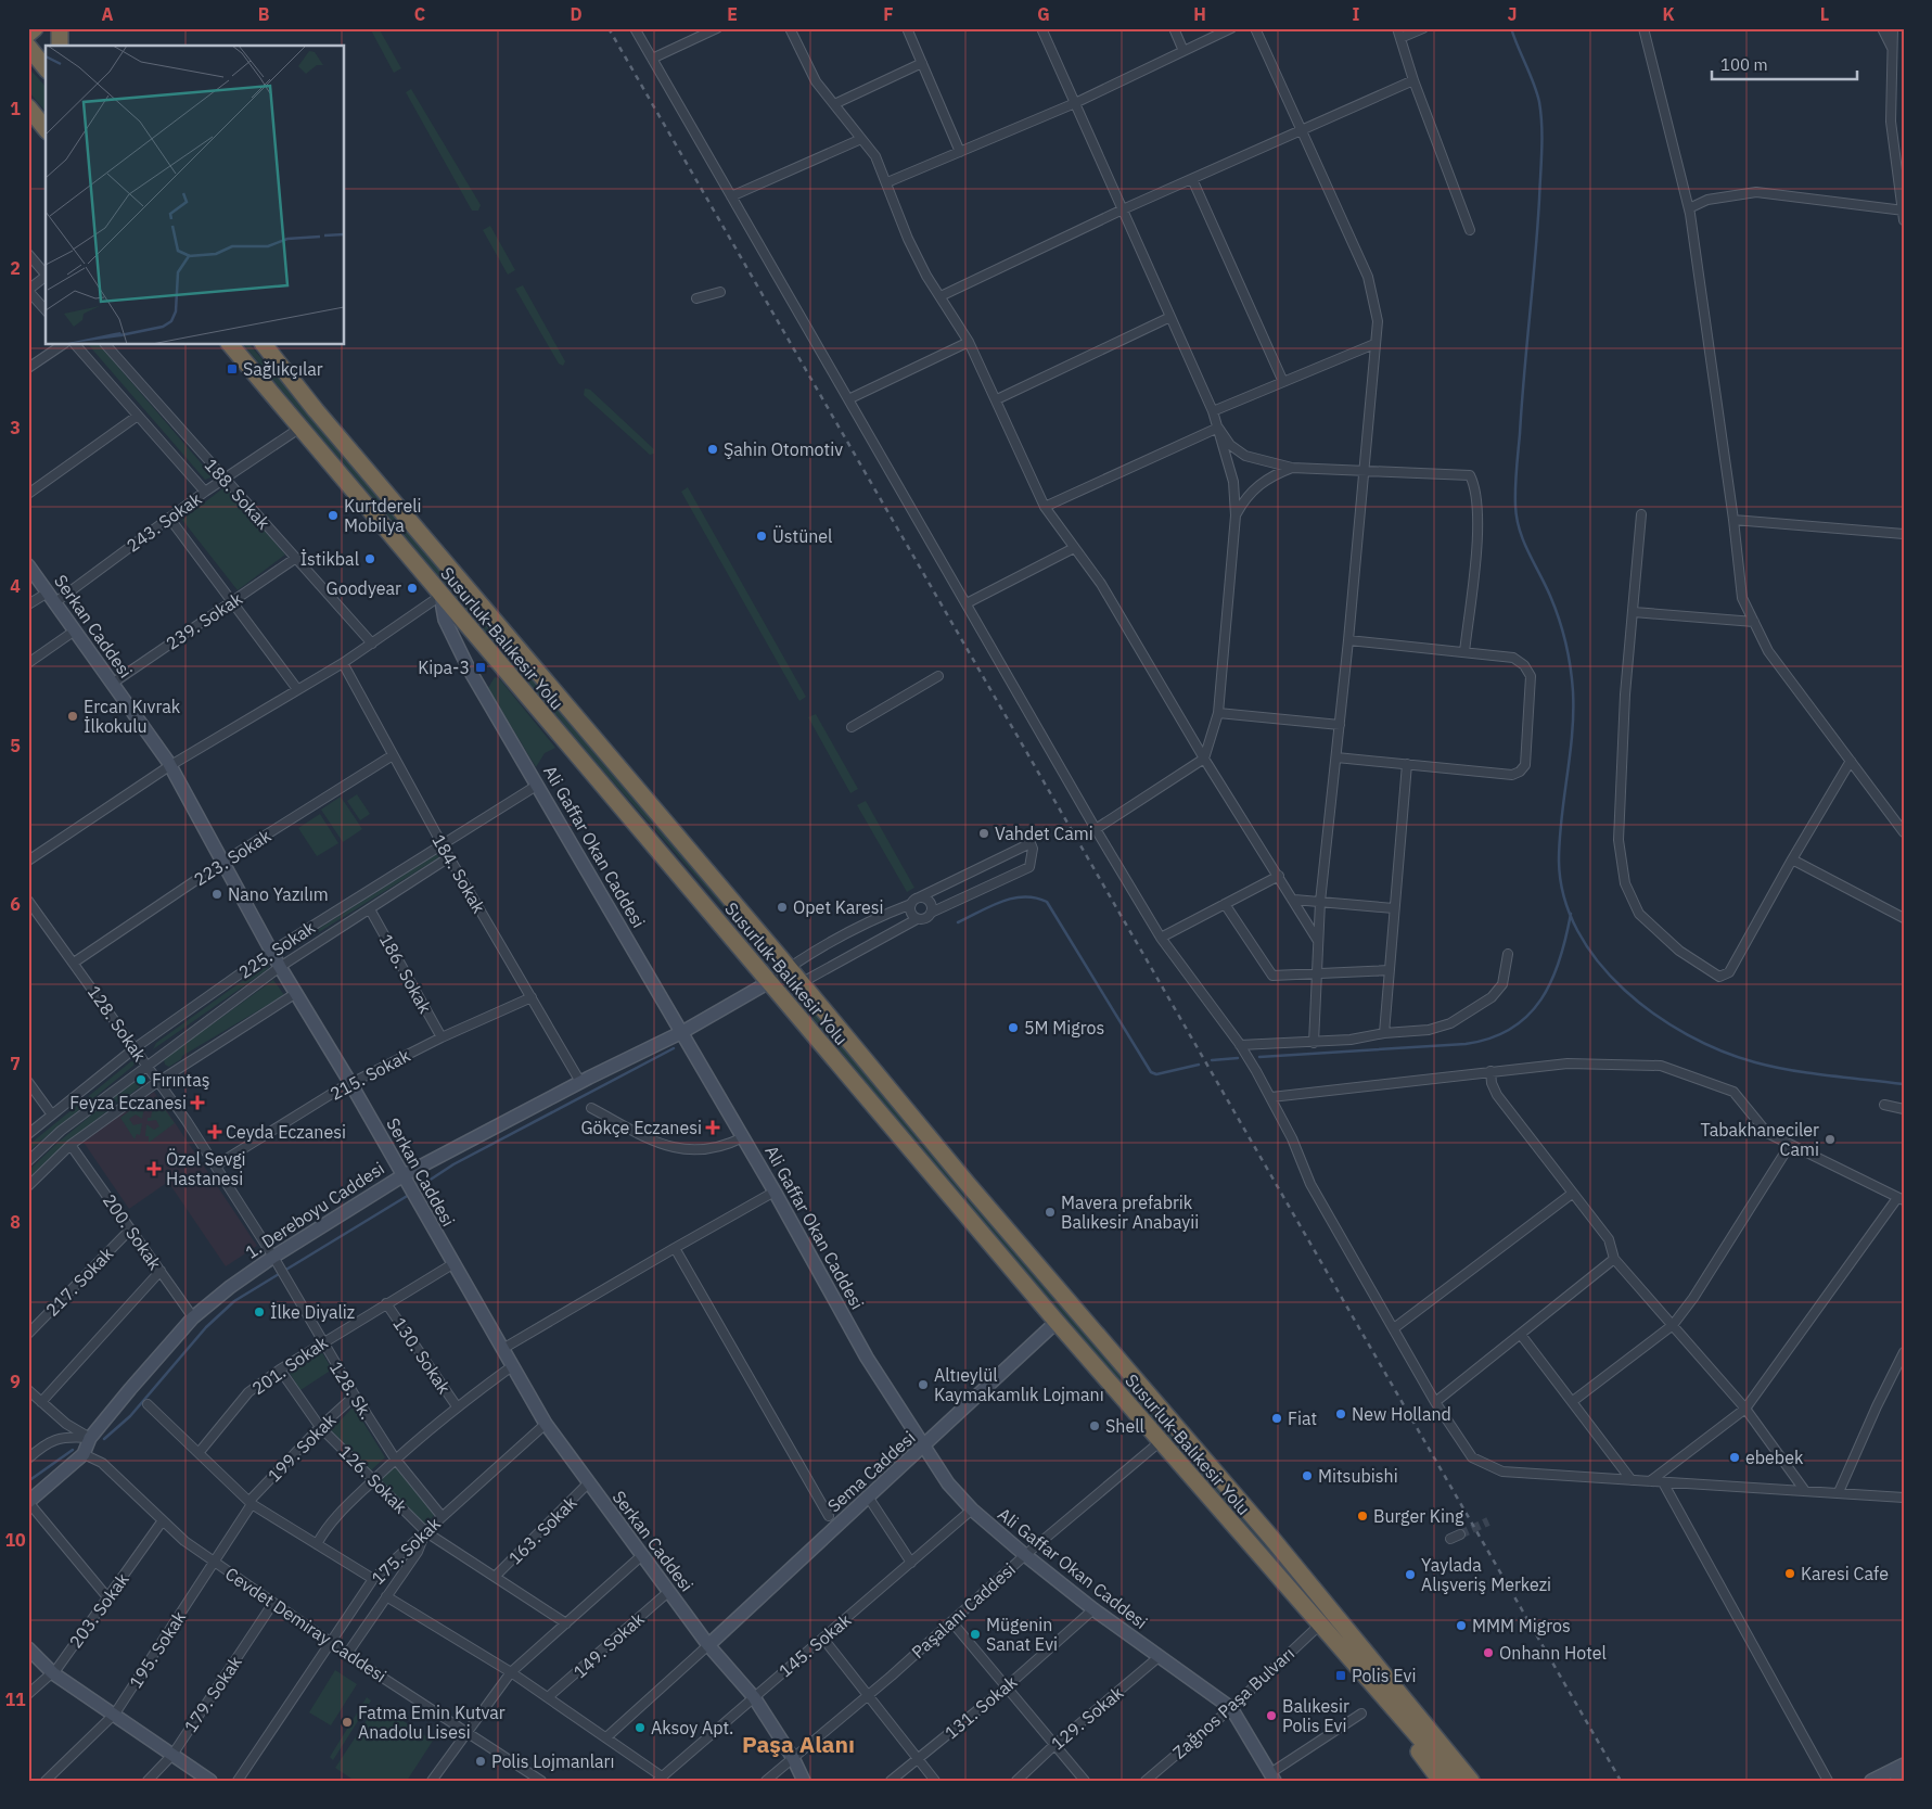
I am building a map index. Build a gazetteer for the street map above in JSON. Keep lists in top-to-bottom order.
{
  "streets": {
    "highway": ["Susurluk-Balıkesir Yolu"],
    "main road": [
      "Serkan Caddesi",
      "Ali Gaffar Okan Caddesi",
      "1. Dereboyu Caddesi",
      "Sema Caddesi"
    ],
    "street": [
      "188. Sokak",
      "243. Sokak",
      "239. Sokak",
      "223. Sokak",
      "184. Sokak",
      "225. Sokak",
      "186. Sokak",
      "128. Sokak",
      "215. Sokak",
      "200. Sokak",
      "217. Sokak",
      "130. Sokak",
      "201. Sokak",
      "128. Sk.",
      "199. Sokak",
      "126. Sokak",
      "163. Sokak",
      "175. Sokak",
      "203. Sokak",
      "Paşalanı Caddesi",
      "Cevdet Demiray Caddesi",
      "149. Sokak",
      "145. Sokak",
      "195. Sokak",
      "179. Sokak",
      "Zağnos Paşa Bulvarı",
      "131. Sokak",
      "129. Sokak"
    ]
  },
  "crossings": [
    ["188. Sokak", "243. Sokak"],
    ["188. Sokak", "239. Sokak"],
    ["243. Sokak", "Serkan Caddesi"],
    ["243. Sokak", "Susurluk-Balıkesir Yolu"],
    ["239. Sokak", "Serkan Caddesi"],
    ["Serkan Caddesi", "223. Sokak"],
    ["Serkan Caddesi", "225. Sokak"],
    ["Serkan Caddesi", "215. Sokak"],
    ["Serkan Caddesi", "1. Dereboyu Caddesi"],
    ["Serkan Caddesi", "201. Sokak"],
    ["Serkan Caddesi", "Sema Caddesi"],
    ["Serkan Caddesi", "163. Sokak"],
    ["Serkan Caddesi", "175. Sokak"],
    ["Serkan Caddesi", "Paşalanı Caddesi"],
    ["Serkan Caddesi", "149. Sokak"],
    ["Serkan Caddesi", "145. Sokak"],
    ["Susurluk-Balıkesir Yolu", "Ali Gaffar Okan Caddesi"],
    ["Susurluk-Balıkesir Yolu", "1. Dereboyu Caddesi"],
    ["Susurluk-Balıkesir Yolu", "Sema Caddesi"],
    ["Susurluk-Balıkesir Yolu", "Paşalanı Caddesi"],
    ["Susurluk-Balıkesir Yolu", "Zağnos Paşa Bulvarı"],
    ["Ali Gaffar Okan Caddesi", "225. Sokak"],
    ["Ali Gaffar Okan Caddesi", "1. Dereboyu Caddesi"],
    ["Ali Gaffar Okan Caddesi", "Sema Caddesi"],
    ["Ali Gaffar Okan Caddesi", "Paşalanı Caddesi"],
    ["Ali Gaffar Okan Caddesi", "145. Sokak"],
    ["Ali Gaffar Okan Caddesi", "Zağnos Paşa Bulvarı"],
    ["Ali Gaffar Okan Caddesi", "131. Sokak"],
    ["Ali Gaffar Okan Caddesi", "129. Sokak"],
    ["223. Sokak", "184. Sokak"],
    ["223. Sokak", "128. Sokak"],
    ["184. Sokak", "225. Sokak"],
    ["184. Sokak", "215. Sokak"],
    ["184. Sokak", "1. Dereboyu Caddesi"],
    ["225. Sokak", "186. Sokak"],
    ["225. Sokak", "128. Sokak"],
    ["186. Sokak", "215. Sokak"],
    ["128. Sokak", "215. Sokak"],
    ["128. Sokak", "1. Dereboyu Caddesi"],
    ["128. Sokak", "128. Sk."],
    ["1. Dereboyu Caddesi", "200. Sokak"],
    ["1. Dereboyu Caddesi", "128. Sk."],
    ["1. Dereboyu Caddesi", "Cevdet Demiray Caddesi"],
    ["200. Sokak", "217. Sokak"],
    ["130. Sokak", "201. Sokak"],
    ["201. Sokak", "128. Sk."],
    ["201. Sokak", "126. Sokak"],
    ["128. Sk.", "199. Sokak"],
    ["128. Sk.", "175. Sokak"],
    ["199. Sokak", "126. Sokak"],
    ["199. Sokak", "195. Sokak"],
    ["126. Sokak", "163. Sokak"],
    ["126. Sokak", "175. Sokak"],
    ["175. Sokak", "Cevdet Demiray Caddesi"],
    ["203. Sokak", "Cevdet Demiray Caddesi"],
    ["Cevdet Demiray Caddesi", "195. Sokak"],
    ["Cevdet Demiray Caddesi", "179. Sokak"]
  ],
  "districts": ["Paşa Alanı"],
  "places": {
    "transit": ["Sağlıkçılar", "Kipa-3", "Polis Evi"],
    "other": [
      "Şahin Otomotiv",
      "Kurtdereli Mobilya",
      "Üstünel",
      "İstikbal",
      "Goodyear",
      "Ercan Kıvrak İlkokulu",
      "Vahdet Cami",
      "Nano Yazılım",
      "Opet Karesi",
      "5M Migros",
      "Fırıntaş",
      "Tabakhaneciler Cami",
      "Mavera prefabrik Balıkesir Anabayii",
      "İlke Diyaliz",
      "Altıeylül Kaymakamlık Lojmanı",
      "New Holland",
      "Fiat",
      "Shell",
      "ebebek",
      "Mitsubishi",
      "Burger King",
      "Karesi Cafe",
      "Yaylada Alışveriş Merkezi",
      "MMM Migros",
      "Mügenin Sanat Evi",
      "Onhann Hotel",
      "Balıkesir Polis Evi",
      "Fatma Emin Kutvar Anadolu Lisesi",
      "Aksoy Apt.",
      "Polis Lojmanları"
    ],
    "health": [
      "Feyza Eczanesi",
      "Gökçe Eczanesi",
      "Ceyda Eczanesi",
      "Özel Sevgi Hastanesi"
    ]
  },
  "scale_bar": "100 m",
  "grid": {
    "columns": [
      "A",
      "B",
      "C",
      "D",
      "E",
      "F",
      "G",
      "H",
      "I",
      "J",
      "K",
      "L"
    ],
    "rows": [
      "1",
      "2",
      "3",
      "4",
      "5",
      "6",
      "7",
      "8",
      "9",
      "10",
      "11"
    ]
  }
}
